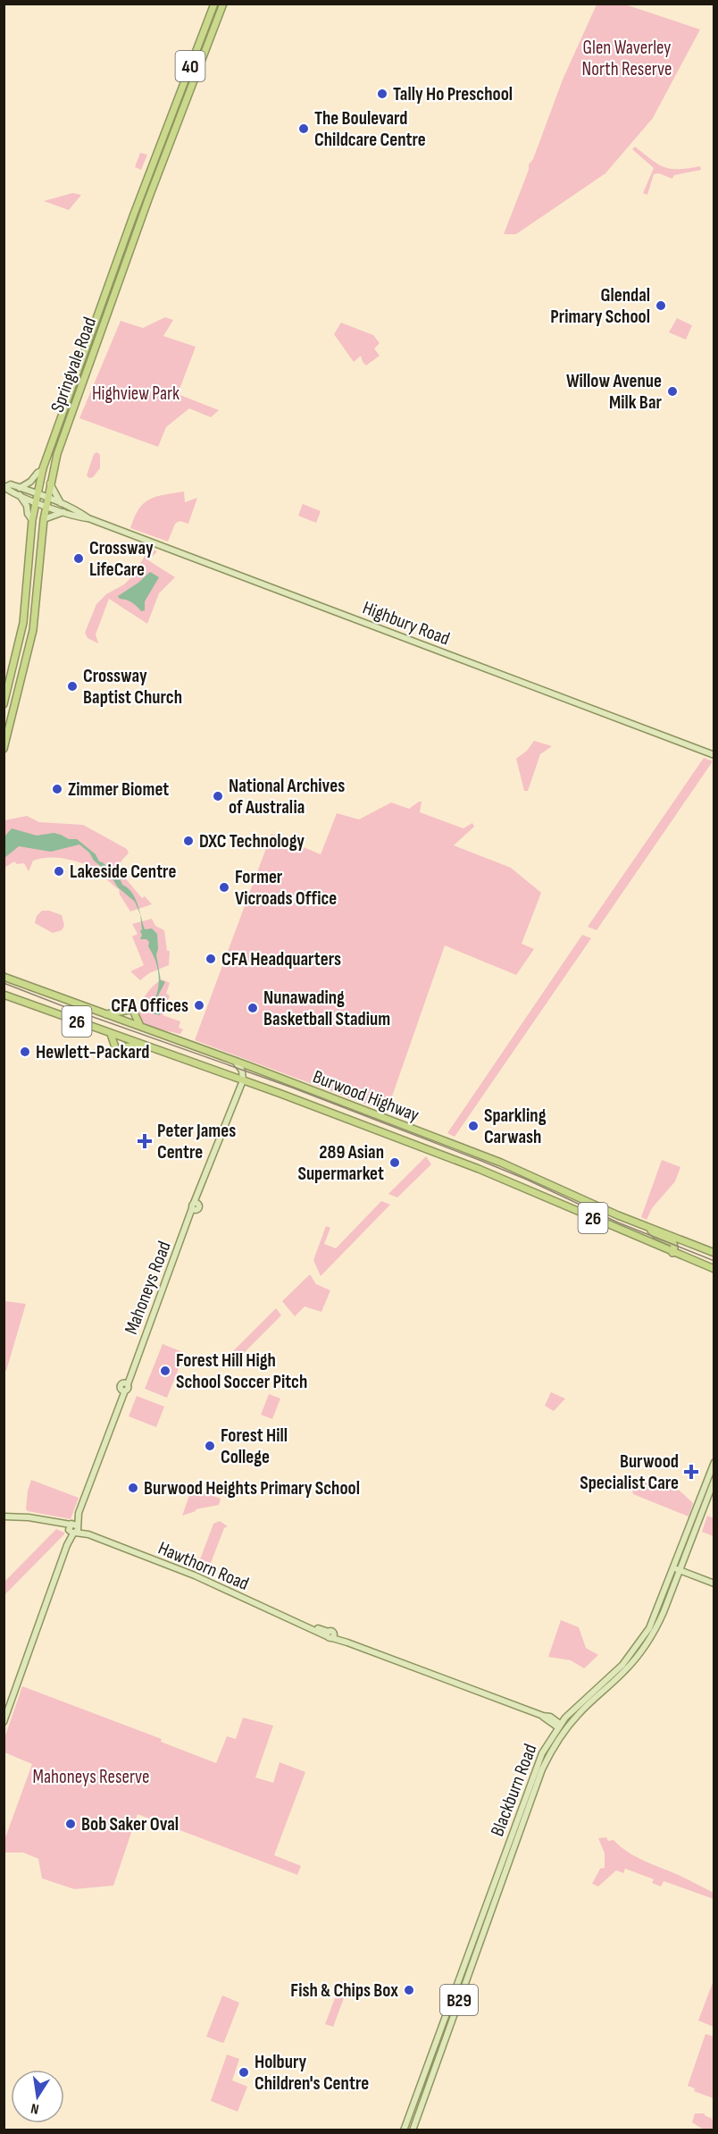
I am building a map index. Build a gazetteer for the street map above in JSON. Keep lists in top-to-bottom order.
{
  "streets": {
    "highway": [
      "40",
      "Springvale Road",
      "26",
      "Burwood Highway"
    ],
    "main road": [
      "Highbury Road",
      "Mahoneys Road",
      "Hawthorn Road",
      "Blackburn Road",
      "B29"
    ]
  },
  "crossings": [
    ["Springvale Road", "Highbury Road"],
    ["Burwood Highway", "Mahoneys Road"],
    ["Mahoneys Road", "Hawthorn Road"],
    ["Hawthorn Road", "Blackburn Road"]
  ],
  "parks": ["Glen Waverley North Reserve", "Highview Park", "Mahoneys Reserve"],
  "places": {
    "other": [
      "Tally Ho Preschool",
      "The Boulevard Childcare Centre",
      "Glendal Primary School",
      "Willow Avenue Milk Bar",
      "Crossway LifeCare",
      "Crossway Baptist Church",
      "Zimmer Biomet",
      "National Archives of Australia",
      "DXC Technology",
      "Lakeside Centre",
      "Former Vicroads Office",
      "CFA Headquarters",
      "CFA Offices",
      "Nunawading Basketball Stadium",
      "Hewlett-Packard",
      "Sparkling Carwash",
      "289 Asian Supermarket",
      "Forest Hill High School Soccer Pitch",
      "Forest Hill College",
      "Burwood Heights Primary School",
      "Bob Saker Oval",
      "Fish & Chips Box",
      "Holbury Children's Centre"
    ],
    "health": ["Peter James Centre", "Burwood Specialist Care"]
  },
  "north": "bottom"
}
